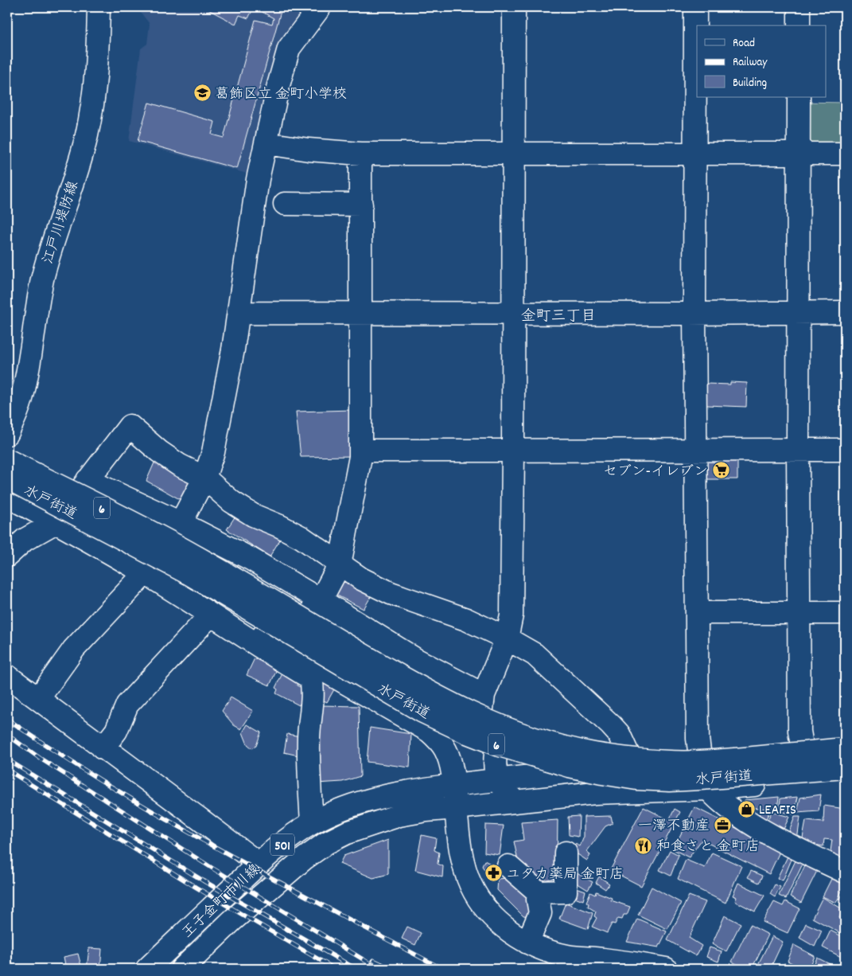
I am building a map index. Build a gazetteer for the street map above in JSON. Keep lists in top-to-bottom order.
{
  "streets": {
    "main road": [
      "江戸川堤防線",
      "水戸街道",
      "6",
      "501",
      "王子金町市川線"
    ]
  },
  "crossings": [
    ["水戸街道", "王子金町市川線"]
  ],
  "districts": ["金町三丁目"],
  "places": {
    "school or university": ["葛飾区立 金町小学校"],
    "supermarket": ["セブン-イレブン"],
    "shop": ["LEAFIS"],
    "office": ["一澤不動産"],
    "restaurant": ["和食さと 金町店"],
    "pharmacy": ["ユタカ薬局 金町店"]
  },
  "legend": ["Road", "Railway", "Building"]
}
